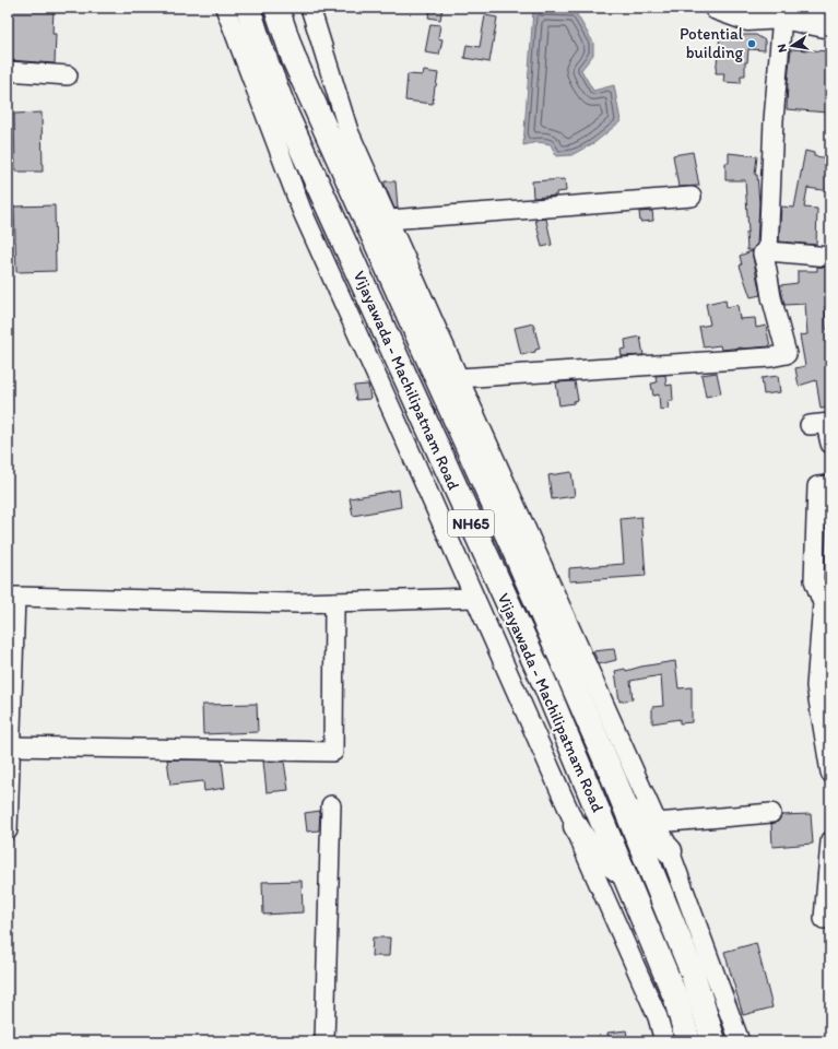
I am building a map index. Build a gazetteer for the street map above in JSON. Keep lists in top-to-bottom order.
{
  "streets": {
    "main road": ["Vijayawada - Machilipatnam Road", "NH65"]
  },
  "places": ["Potential building"],
  "north": "left"
}
